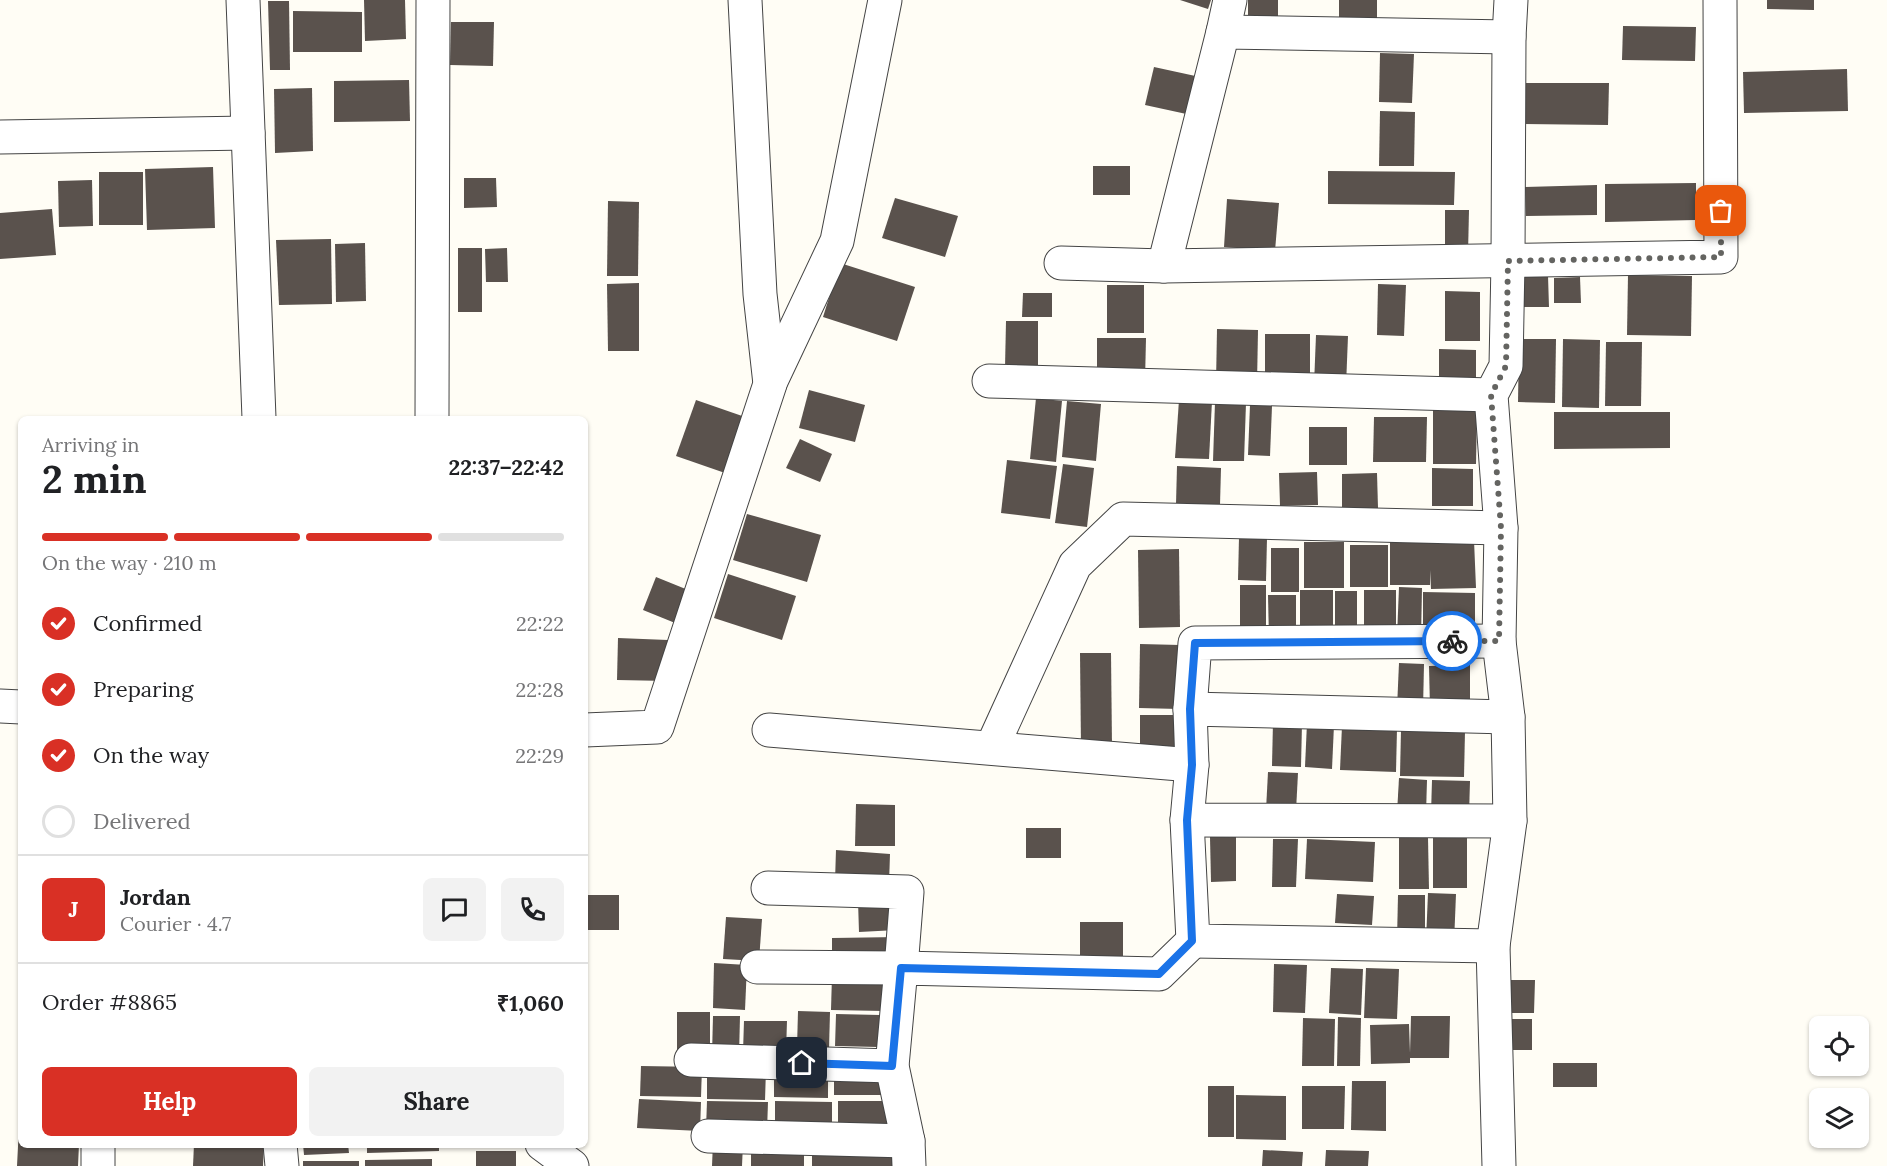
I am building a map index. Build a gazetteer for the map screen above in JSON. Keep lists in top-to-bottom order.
{
  "page": {
    "heading": ["2 min", "Arriving in", "22:37–22:42"],
    "panel": [
      "Jordan",
      "Courier · 4.7",
      "Order #8865",
      "₹1,060"
    ],
    "bar": "On the way · 210 m",
    "list": [
      ["Confirmed", "22:22"],
      ["Preparing", "22:28"],
      ["On the way", "22:29"],
      "Delivered"
    ],
    "round": "J",
    "buttons": ["Help", "Share"]
  }
}
